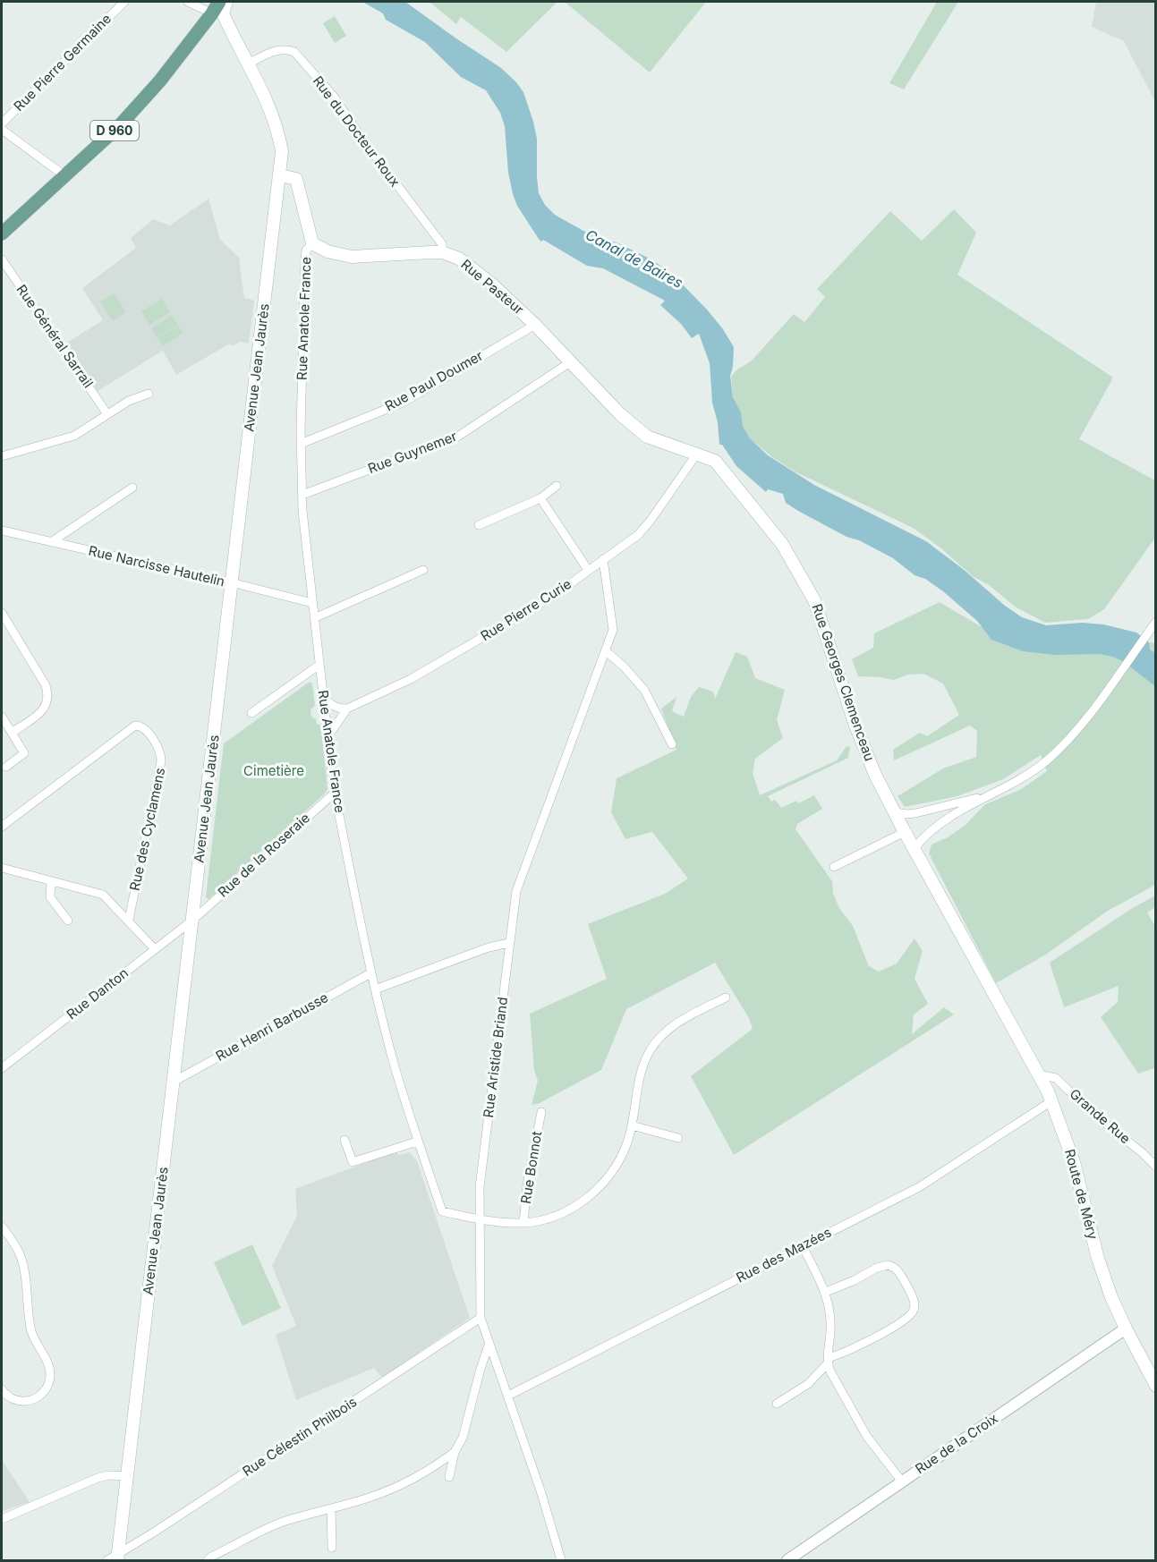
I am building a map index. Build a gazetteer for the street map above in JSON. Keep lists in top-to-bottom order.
{
  "streets": {
    "main road": [
      "D 960",
      "Rue Pasteur",
      "Avenue Jean Jaurès",
      "Rue Georges Clemenceau",
      "Route de Méry"
    ],
    "street": [
      "Rue Pierre Germaine",
      "Rue du Docteur Roux",
      "Rue Anatole France",
      "Rue Général Sarrail",
      "Rue Paul Doumer",
      "Rue Guynemer",
      "Rue Narcisse Hautelin",
      "Rue Pierre Curie",
      "Rue des Cyclamens",
      "Rue de la Roseraie",
      "Rue Danton",
      "Rue Henri Barbusse",
      "Rue Aristide Briand",
      "Grande Rue",
      "Rue Bonnot",
      "Rue des Mazées",
      "Rue Célestin Philbois",
      "Rue de la Croix"
    ]
  },
  "crossings": [
    ["D 960", "Avenue Jean Jaurès"],
    ["Rue du Docteur Roux", "Rue Pasteur"],
    ["Rue du Docteur Roux", "Avenue Jean Jaurès"],
    ["Rue Pasteur", "Rue Anatole France"],
    ["Rue Pasteur", "Rue Paul Doumer"],
    ["Rue Pasteur", "Rue Guynemer"],
    ["Rue Pasteur", "Rue Pierre Curie"],
    ["Rue Pasteur", "Rue Georges Clemenceau"],
    ["Rue Anatole France", "Rue Paul Doumer"],
    ["Rue Anatole France", "Rue Guynemer"],
    ["Rue Anatole France", "Rue Narcisse Hautelin"],
    ["Rue Anatole France", "Rue de la Roseraie"],
    ["Rue Anatole France", "Rue Henri Barbusse"],
    ["Rue Anatole France", "Rue Aristide Briand"],
    ["Avenue Jean Jaurès", "Rue Narcisse Hautelin"],
    ["Avenue Jean Jaurès", "Rue de la Roseraie"],
    ["Avenue Jean Jaurès", "Rue Danton"],
    ["Avenue Jean Jaurès", "Rue Henri Barbusse"],
    ["Avenue Jean Jaurès", "Rue Célestin Philbois"],
    ["Rue Pierre Curie", "Rue Aristide Briand"],
    ["Rue Georges Clemenceau", "Route de Méry"],
    ["Rue de la Roseraie", "Rue Danton"],
    ["Rue Aristide Briand", "Rue des Mazées"],
    ["Rue Aristide Briand", "Rue Célestin Philbois"],
    ["Grande Rue", "Route de Méry"],
    ["Route de Méry", "Rue des Mazées"],
    ["Route de Méry", "Rue de la Croix"]
  ],
  "water": ["Canal de Baires"],
  "parks": ["Cimetière"]
}
